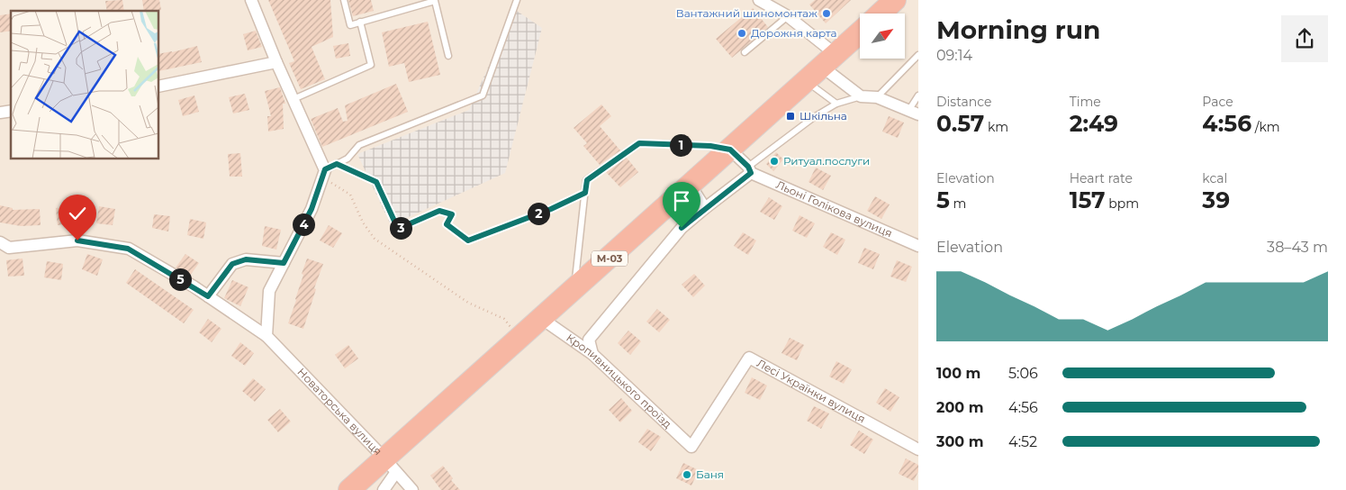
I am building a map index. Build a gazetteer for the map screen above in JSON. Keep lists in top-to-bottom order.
{
  "streets": {
    "highway": ["М-03"],
    "street": [
      "Льоні Голікова вулиця",
      "Кропивницького проїзд",
      "Лесі Українки вулиця",
      "Новаторська вулиця"
    ]
  },
  "crossings": [
    ["Льоні Голікова вулиця", "М-03"],
    ["М-03", "Кропивницького проїзд"],
    ["М-03", "Новаторська вулиця"],
    ["Кропивницького проїзд", "Лесі Українки вулиця"]
  ],
  "places": {
    "other": [
      "Вантажний шиномонтаж",
      "Дорожня карта",
      "Ритуал.послуги",
      "Баня"
    ],
    "transit": ["Шкільна"]
  },
  "north": "top right",
  "page": {
    "heading": ["Morning run", "09:14"],
    "stats": [
      ["Distance", "0.57 km"],
      ["Time", "2:49"],
      ["Pace", "4:56 /km"],
      ["Elevation", "5 m"],
      ["Heart rate", "157 bpm"],
      ["kcal", "39"]
    ],
    "pins": [
      "1",
      "2",
      "4",
      "3",
      "5"
    ],
    "chart": ["Elevation", "38–43 m"],
    "list": [
      {
        "name": "100 m",
        "note": "5:06"
      },
      {
        "name": "200 m",
        "note": "4:56"
      },
      {
        "name": "300 m",
        "note": "4:52"
      }
    ]
  }
}
